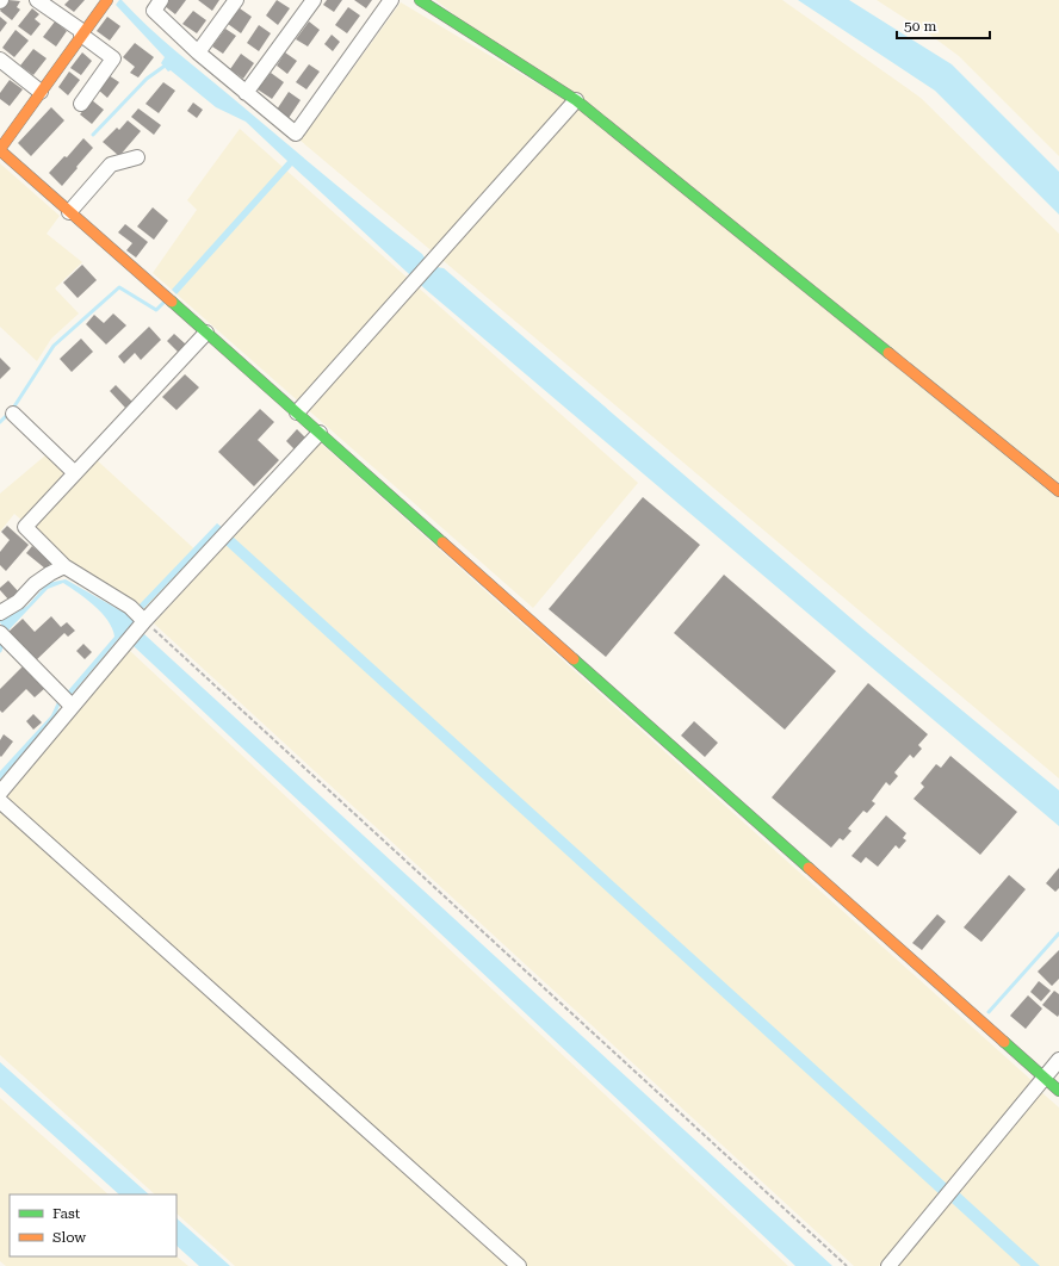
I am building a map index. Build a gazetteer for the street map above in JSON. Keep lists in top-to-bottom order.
{
  "legend": ["Fast", "Slow"],
  "scale_bar": "50 m"
}
